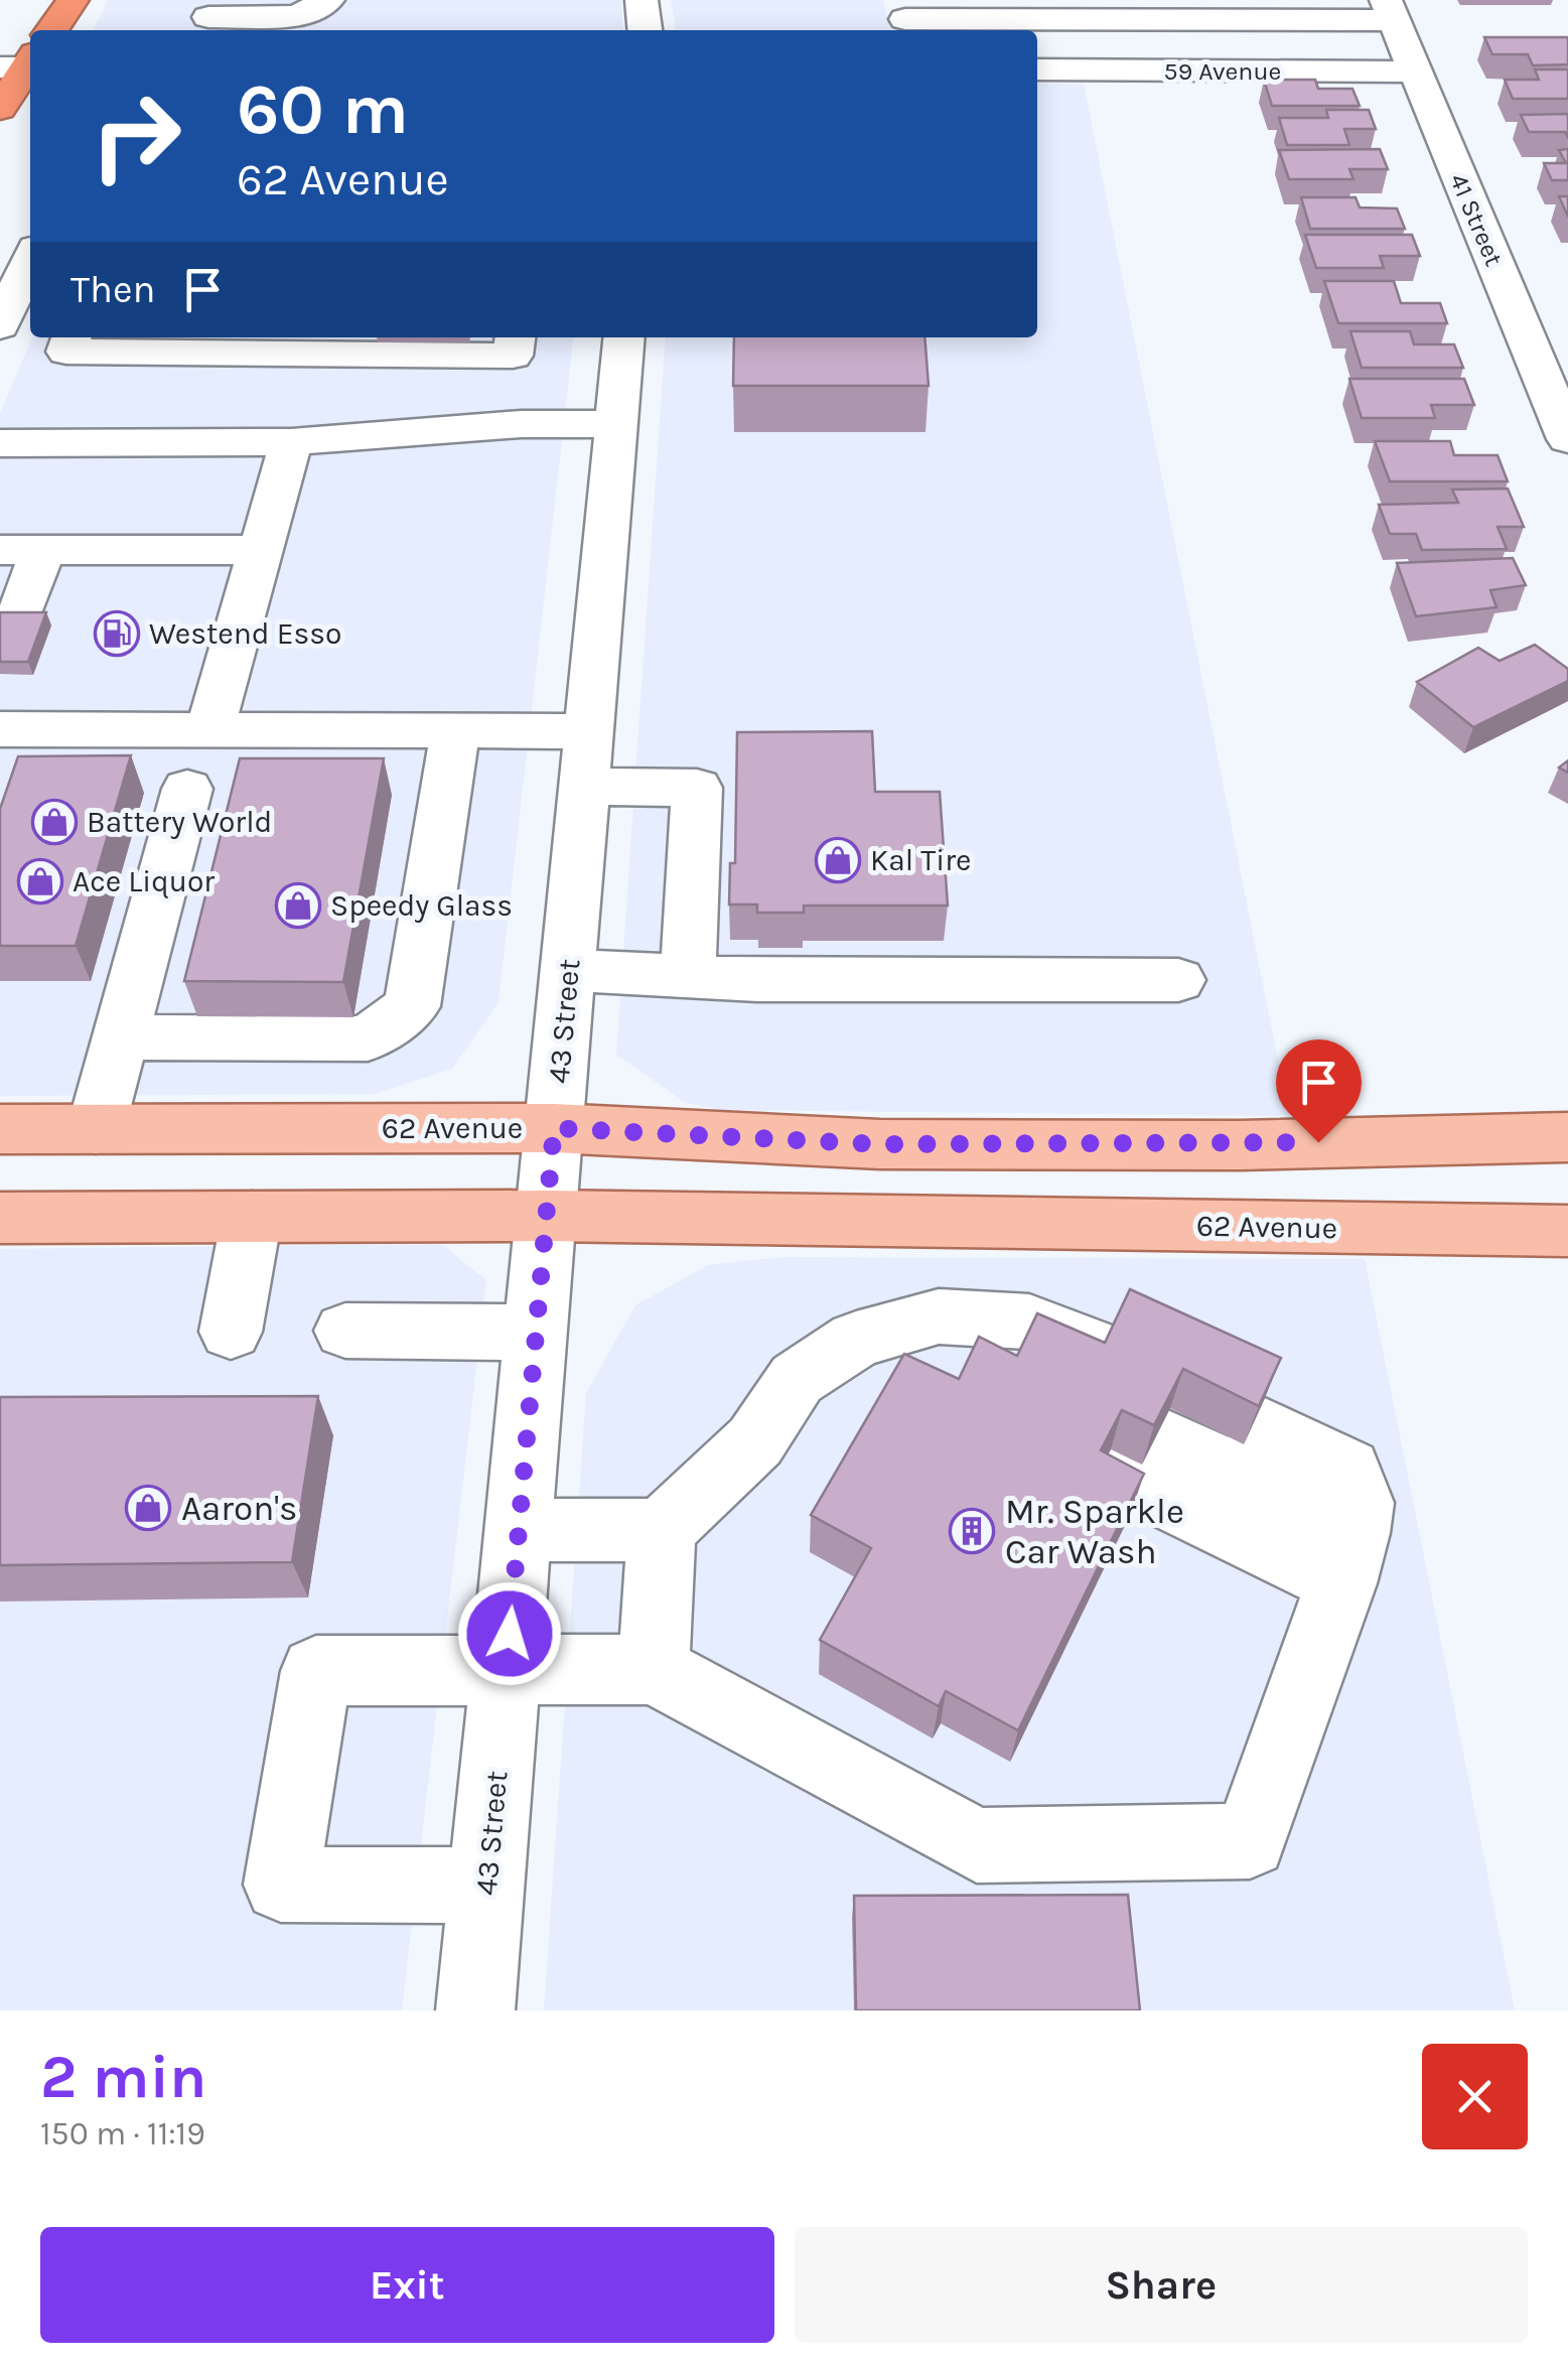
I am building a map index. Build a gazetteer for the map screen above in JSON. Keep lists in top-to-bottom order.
{
  "streets": {
    "main road": ["62 Avenue"],
    "street": ["59 Avenue", "41 Street", "43 Street"]
  },
  "crossings": [
    ["59 Avenue", "41 Street"],
    ["43 Street", "62 Avenue"]
  ],
  "places": {
    "fuel station": ["Westend Esso"],
    "shop": [
      "Battery World",
      "Kal Tire",
      "Ace Liquor",
      "Speedy Glass",
      "Aaron's"
    ],
    "building": ["Mr. Sparkle Car Wash"]
  },
  "page": {
    "turn": ["60 m", "62 Avenue"],
    "then": "Then",
    "heading": ["2 min", "150 m · 11:19"],
    "buttons": ["Exit", "Share"]
  }
}
